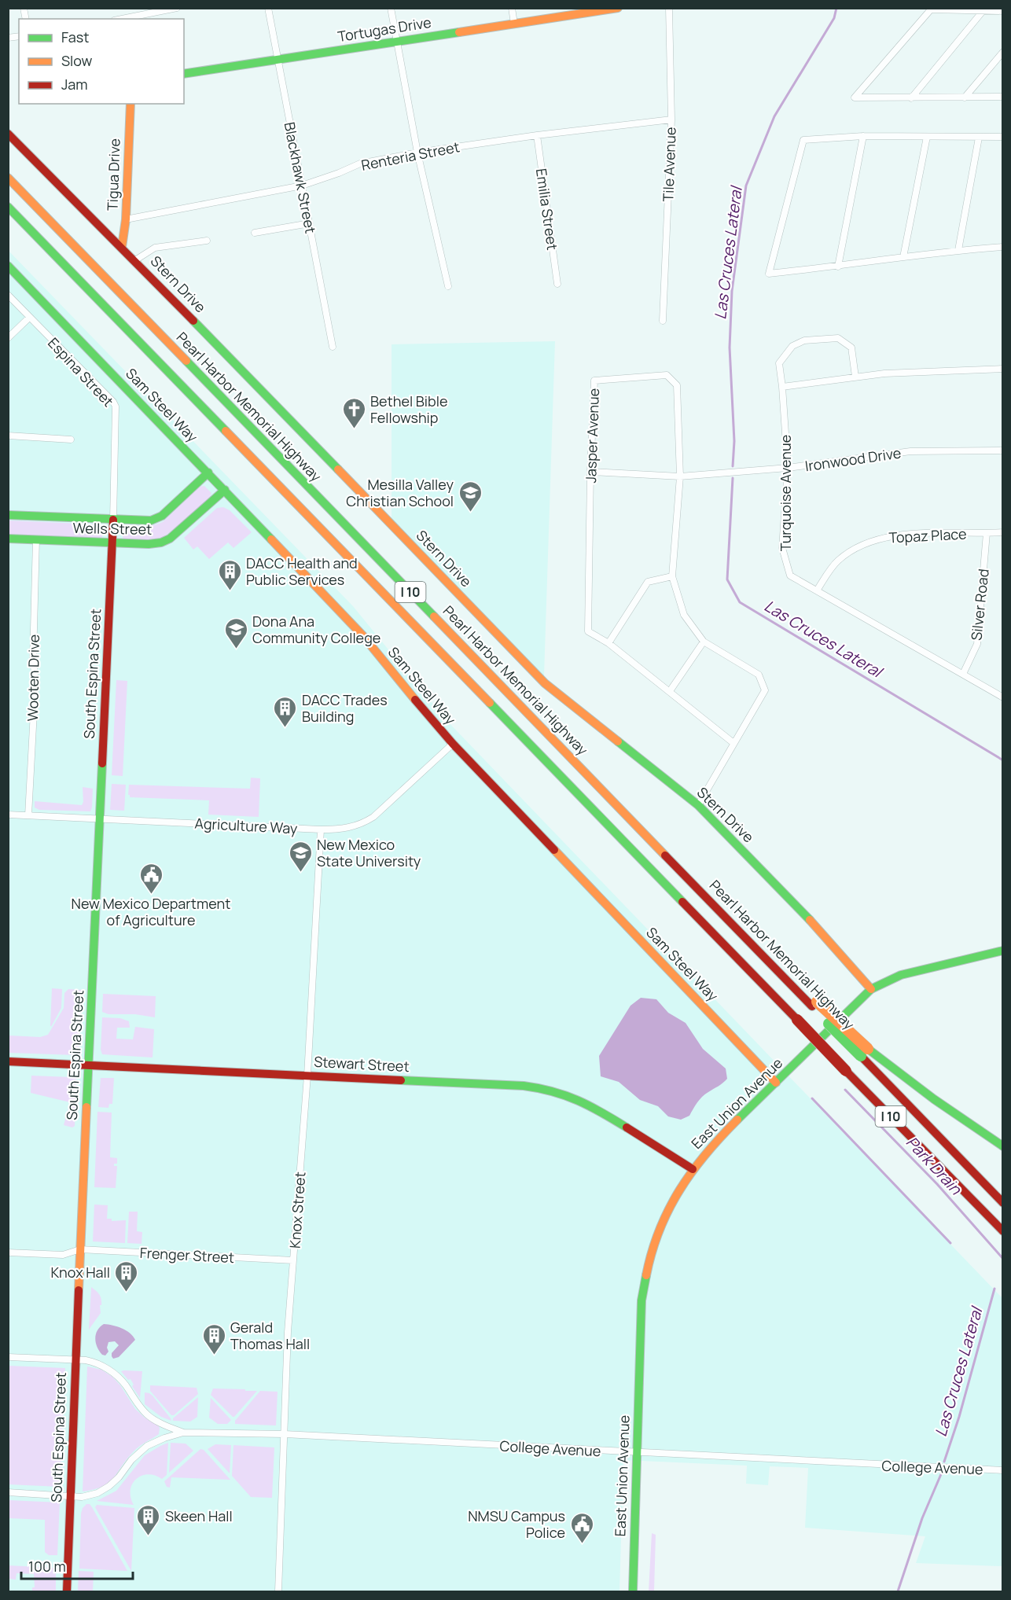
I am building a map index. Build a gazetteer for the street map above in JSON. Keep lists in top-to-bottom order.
{
  "streets": {
    "main road": [
      "Tortugas Drive",
      "Tigua Drive",
      "Stern Drive",
      "Sam Steel Way",
      "Pearl Harbor Memorial Highway",
      "Wells Street",
      "I 10",
      "South Espina Street",
      "Stewart Street",
      "East Union Avenue"
    ],
    "street": [
      "Renteria Street",
      "Tile Avenue",
      "Blackhawk Street",
      "Emilia Street",
      "Espina Street",
      "Jasper Avenue",
      "Ironwood Drive",
      "Turquoise Avenue",
      "Topaz Place",
      "Silver Road",
      "Wooten Drive",
      "Agriculture Way",
      "Knox Street",
      "Frenger Street",
      "College Avenue"
    ]
  },
  "crossings": [
    ["Tortugas Drive", "Blackhawk Street"],
    ["Renteria Street", "Tile Avenue"],
    ["Renteria Street", "Tigua Drive"],
    ["Renteria Street", "Blackhawk Street"],
    ["Renteria Street", "Emilia Street"],
    ["Tigua Drive", "Stern Drive"],
    ["Stern Drive", "Jasper Avenue"],
    ["Stern Drive", "East Union Avenue"],
    ["Espina Street", "Wells Street"],
    ["Espina Street", "South Espina Street"],
    ["Sam Steel Way", "Wells Street"],
    ["Sam Steel Way", "Agriculture Way"],
    ["Sam Steel Way", "East Union Avenue"],
    ["Jasper Avenue", "Ironwood Drive"],
    ["Ironwood Drive", "Turquoise Avenue"],
    ["Turquoise Avenue", "Topaz Place"],
    ["Turquoise Avenue", "Silver Road"],
    ["Wells Street", "South Espina Street"],
    ["Wells Street", "Wooten Drive"],
    ["Topaz Place", "Silver Road"],
    ["South Espina Street", "Agriculture Way"],
    ["South Espina Street", "Stewart Street"],
    ["South Espina Street", "Frenger Street"],
    ["Wooten Drive", "Agriculture Way"],
    ["Agriculture Way", "Knox Street"],
    ["Stewart Street", "East Union Avenue"],
    ["Stewart Street", "Knox Street"],
    ["East Union Avenue", "College Avenue"],
    ["Knox Street", "Frenger Street"],
    ["Knox Street", "College Avenue"]
  ],
  "water": ["Las Cruces Lateral", "Park Drain"],
  "places": {
    "church": ["Bethel Bible Fellowship"],
    "school or university": ["Mesilla Valley Christian School", "Dona Ana Community College", "New Mexico State University"],
    "building": [
      "DACC Health and Public Services",
      "DACC Trades Building",
      "Knox Hall",
      "Gerald Thomas Hall",
      "Skeen Hall"
    ],
    "public building": ["New Mexico Department of Agriculture", "NMSU Campus Police"]
  },
  "legend": ["Fast", "Slow", "Jam"],
  "scale_bar": "100 m"
}
